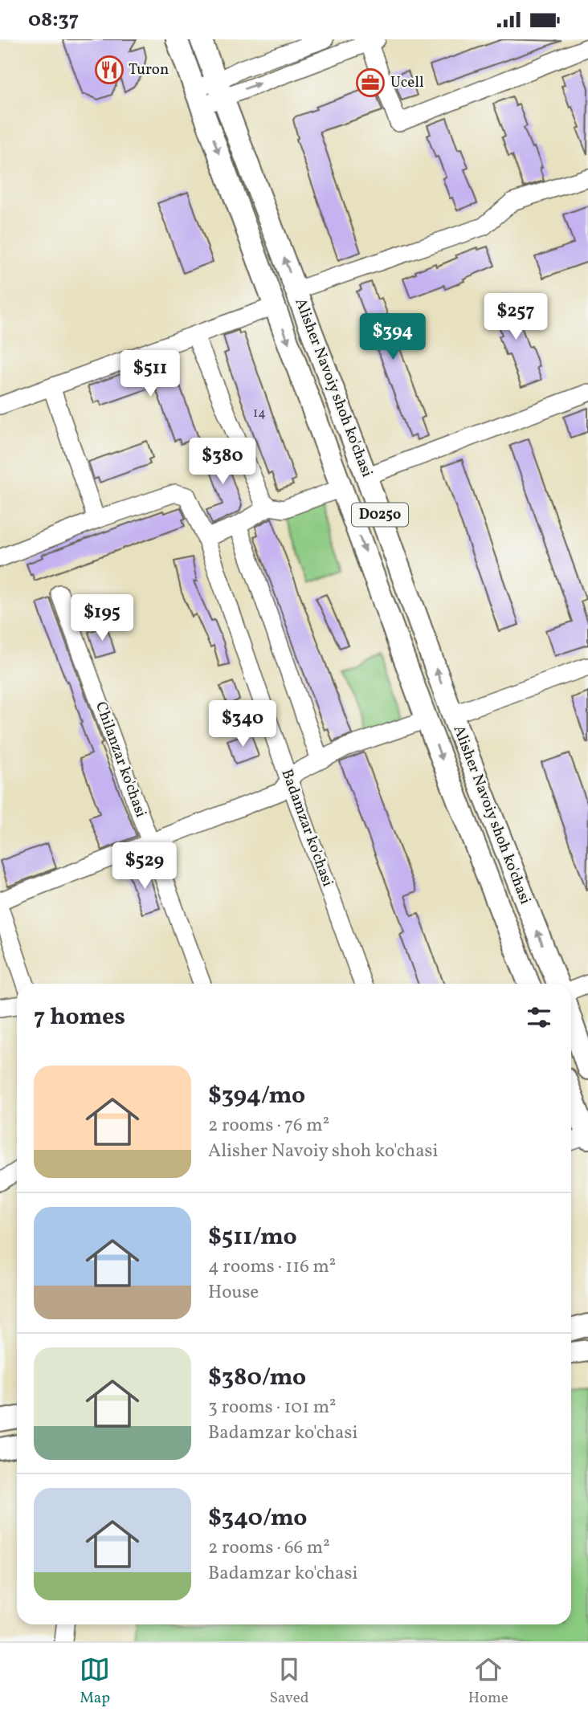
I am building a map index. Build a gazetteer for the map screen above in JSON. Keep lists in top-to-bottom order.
{
  "streets": {
    "main road": ["Alisher Navoiy shoh ko'chasi", "D025o"],
    "street": ["Chilanzar ko'chasi", "Badamzar ko'chasi"]
  },
  "places": {
    "restaurant": ["Turon"],
    "office": ["Ucell"]
  },
  "house_numbers": ["14"],
  "page": {
    "status": "08:37",
    "price": [
      "$257",
      "$394",
      "$511",
      "$380",
      "$195",
      "$340",
      "$529"
    ],
    "heading": "7 homes",
    "list": [
      {
        "name": "$394/mo",
        "note": "2 rooms · 76 m² · Alisher Navoiy shoh ko'chasi"
      },
      {
        "name": "$511/mo",
        "note": "4 rooms · 116 m² · House"
      },
      {
        "name": "$380/mo",
        "note": "3 rooms · 101 m² · Badamzar ko'chasi"
      },
      {
        "name": "$340/mo",
        "note": "2 rooms · 66 m² · Badamzar ko'chasi"
      }
    ],
    "tabs": ["Map", "Saved", "Home"]
  }
}
